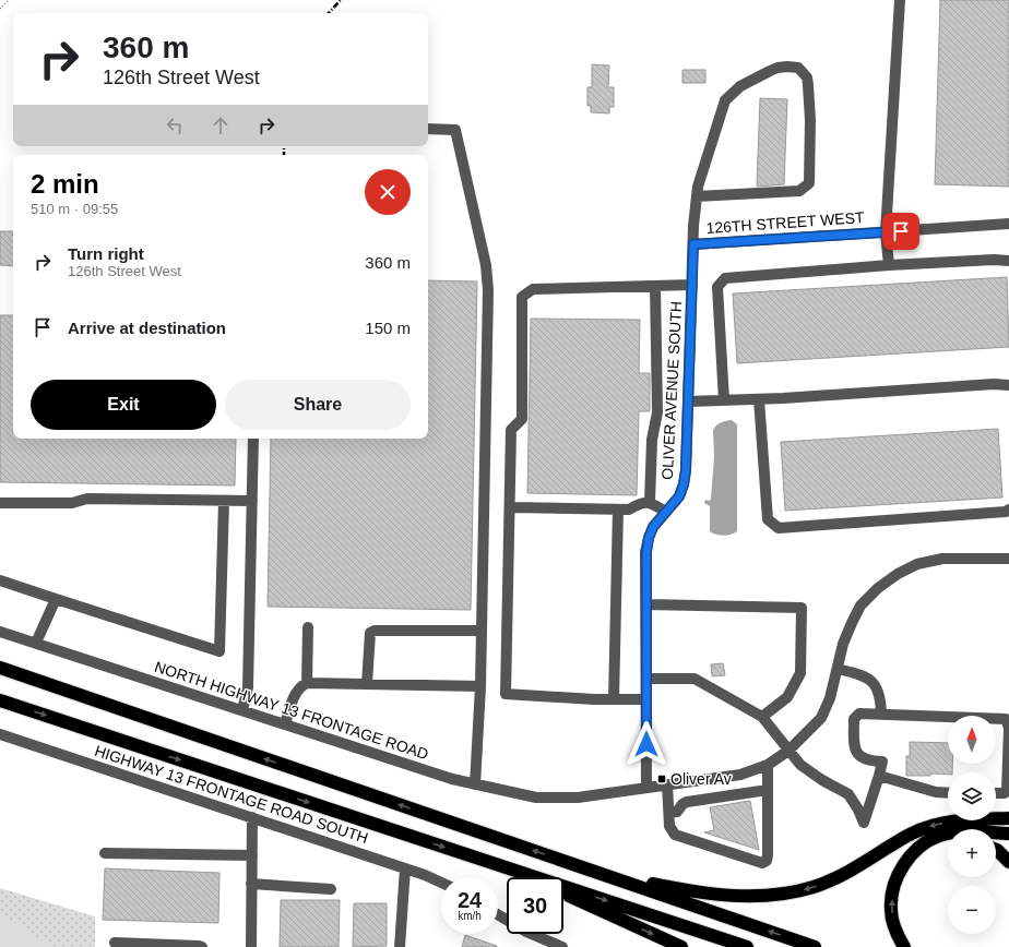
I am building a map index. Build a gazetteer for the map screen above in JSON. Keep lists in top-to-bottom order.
{
  "streets": {
    "street": [
      "126TH STREET WEST",
      "OLIVER AVENUE SOUTH",
      "NORTH HIGHWAY 13 FRONTAGE ROAD",
      "HIGHWAY 13 FRONTAGE ROAD SOUTH"
    ]
  },
  "crossings": [
    ["126TH STREET WEST", "OLIVER AVENUE SOUTH"],
    ["OLIVER AVENUE SOUTH", "NORTH HIGHWAY 13 FRONTAGE ROAD"]
  ],
  "places": {
    "transit": ["Oliver Av"]
  },
  "north": "top",
  "page": {
    "turn": ["360 m", "126th Street West"],
    "heading": ["2 min", "510 m · 09:55"],
    "list": [
      {
        "name": "Turn right",
        "note": "126th Street West",
        "value": "360 m"
      },
      {
        "name": "Arrive at destination",
        "value": "150 m"
      }
    ],
    "buttons": ["Exit", "Share"],
    "map_buttons": ["+", "−"],
    "speed": "24 km/h",
    "limit": "30"
  }
}
